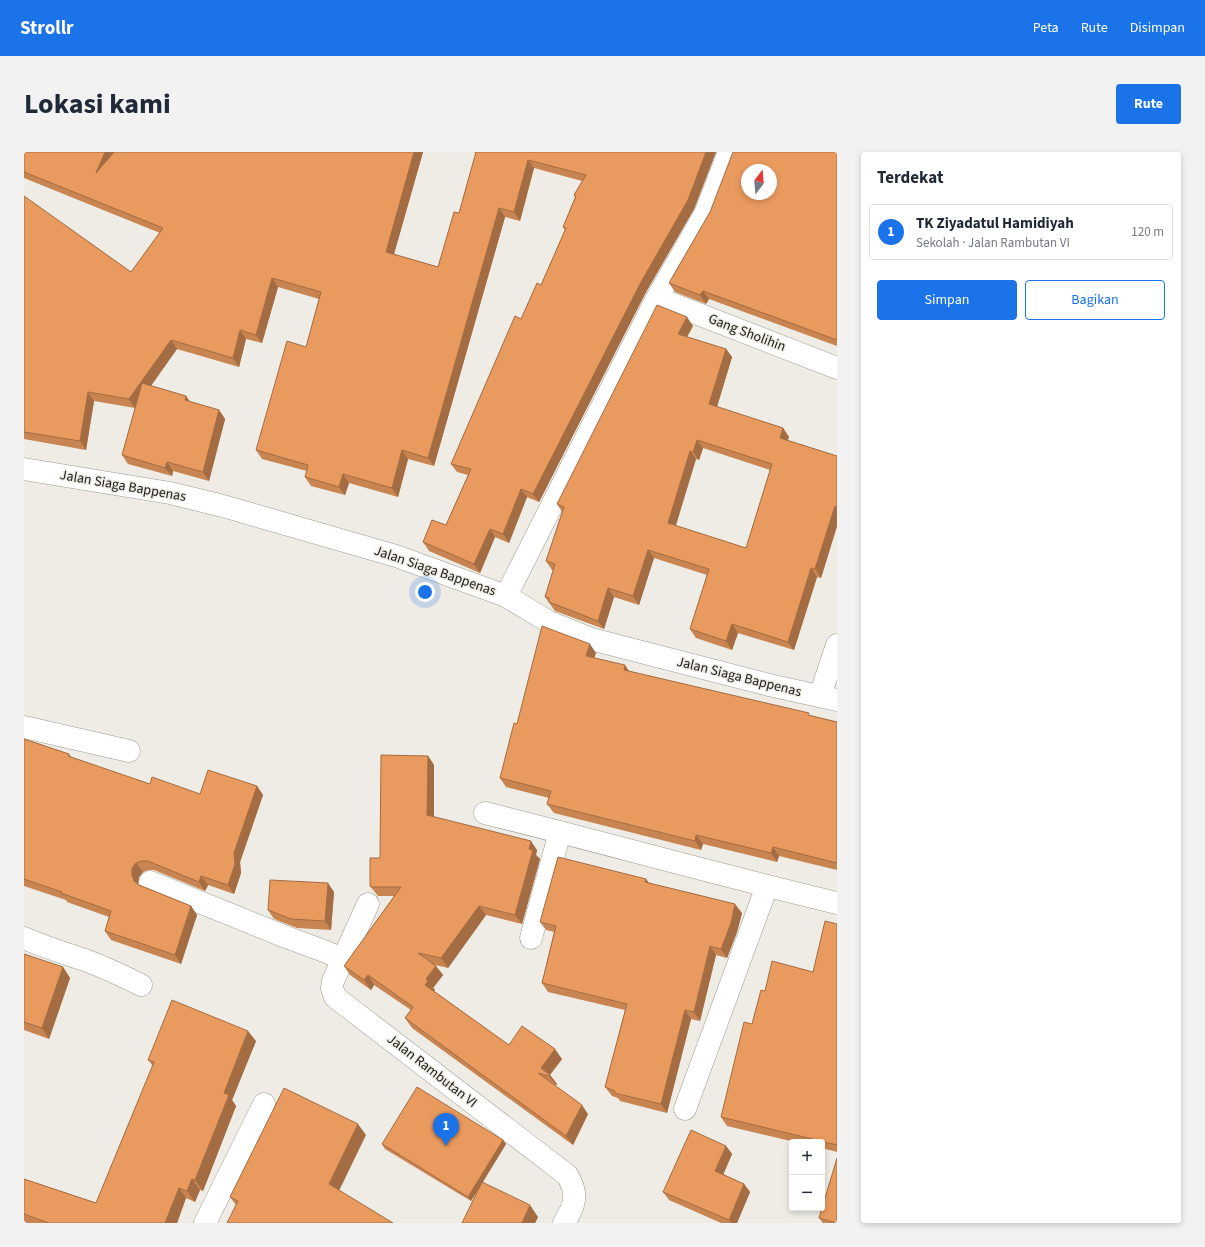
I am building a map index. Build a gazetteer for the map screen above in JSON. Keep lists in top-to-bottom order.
{
  "streets": {
    "street": ["Gang Sholihin", "Jalan Siaga Bappenas", "Jalan Rambutan VI"]
  },
  "north": "top",
  "page": {
    "header": "Strollr",
    "nav": ["Peta", "Rute", "Disimpan"],
    "title": "Lokasi kami",
    "buttons": [
      "Rute",
      ["Simpan", "Bagikan"]
    ],
    "heading": "Terdekat",
    "list": [
      {
        "mark": "1",
        "name": "TK Ziyadatul Hamidiyah",
        "note": "Sekolah · Jalan Rambutan VI",
        "value": "120 m"
      }
    ],
    "pins": "1",
    "map_buttons": ["+", "−"]
  }
}
